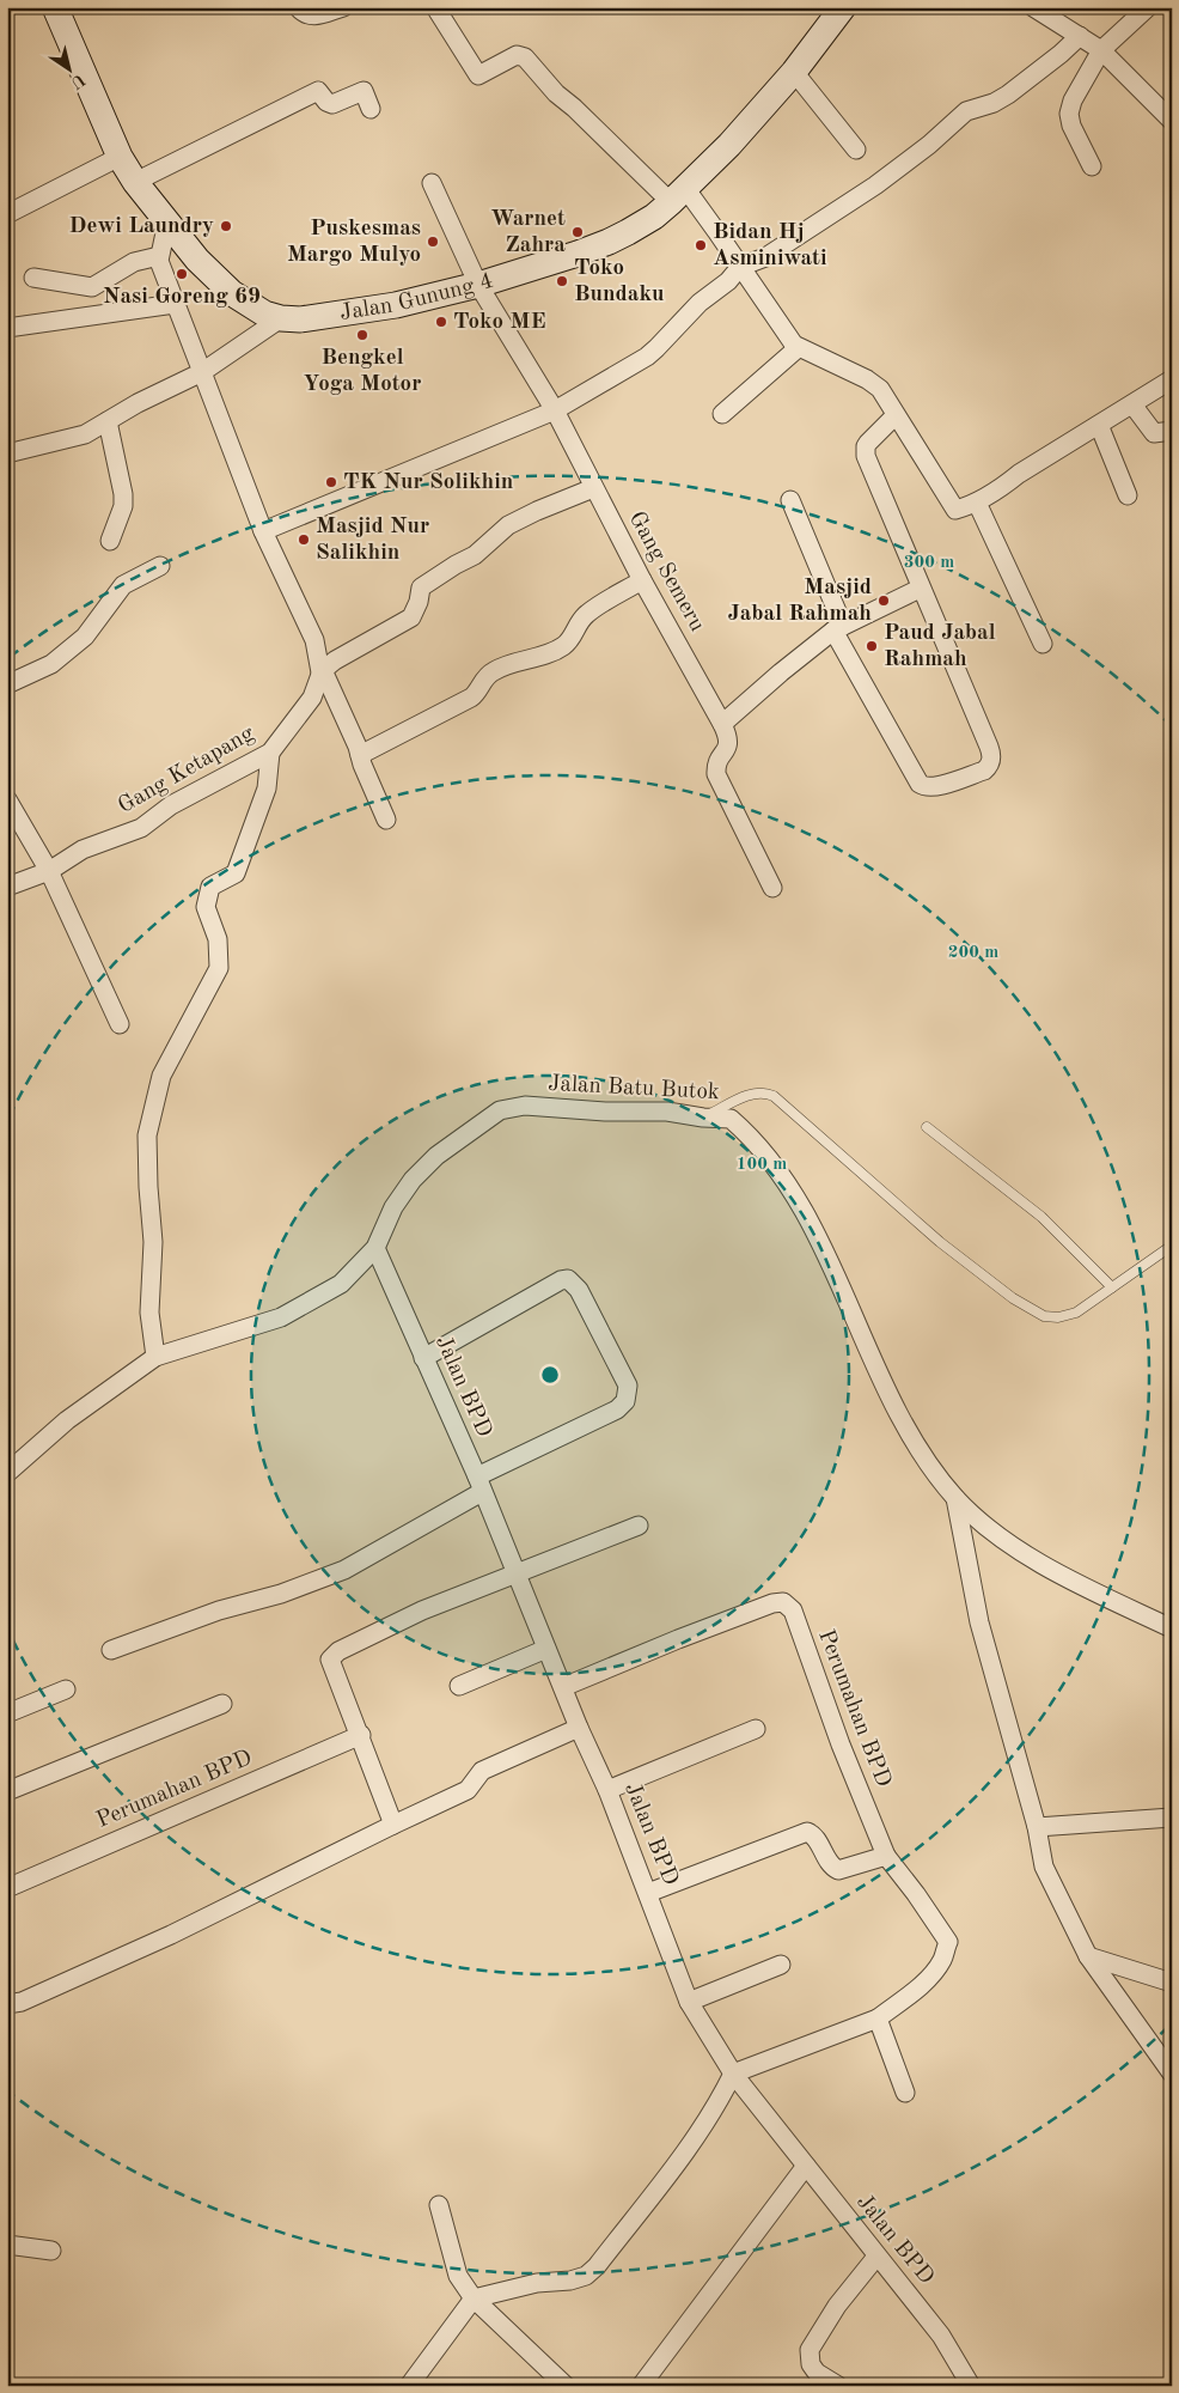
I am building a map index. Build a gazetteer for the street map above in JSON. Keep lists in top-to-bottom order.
{
  "streets": {
    "street": [
      "Jalan Gunung 4",
      "Gang Semeru",
      "Gang Ketapang",
      "Jalan Batu Butok",
      "Jalan BPD",
      "Perumahan BPD"
    ]
  },
  "crossings": [
    ["Jalan Gunung 4", "Gang Semeru"],
    ["Jalan Batu Butok", "Jalan BPD"],
    ["Jalan BPD", "Perumahan BPD"]
  ],
  "places": [
    "Dewi Laundry",
    "Warnet Zahra",
    "Puskesmas Margo Mulyo",
    "Bidan Hj Asminiwati",
    "Nasi Goreng 69",
    "Toko Bundaku",
    "Toko ME",
    "Bengkel Yoga Motor",
    "TK Nur Solikhin",
    "Masjid Nur Salikhin",
    "Masjid Jabal Rahmah",
    "Paud Jabal Rahmah"
  ],
  "north": "bottom right",
  "rings": ["300 m", "200 m", "100 m"]
}
